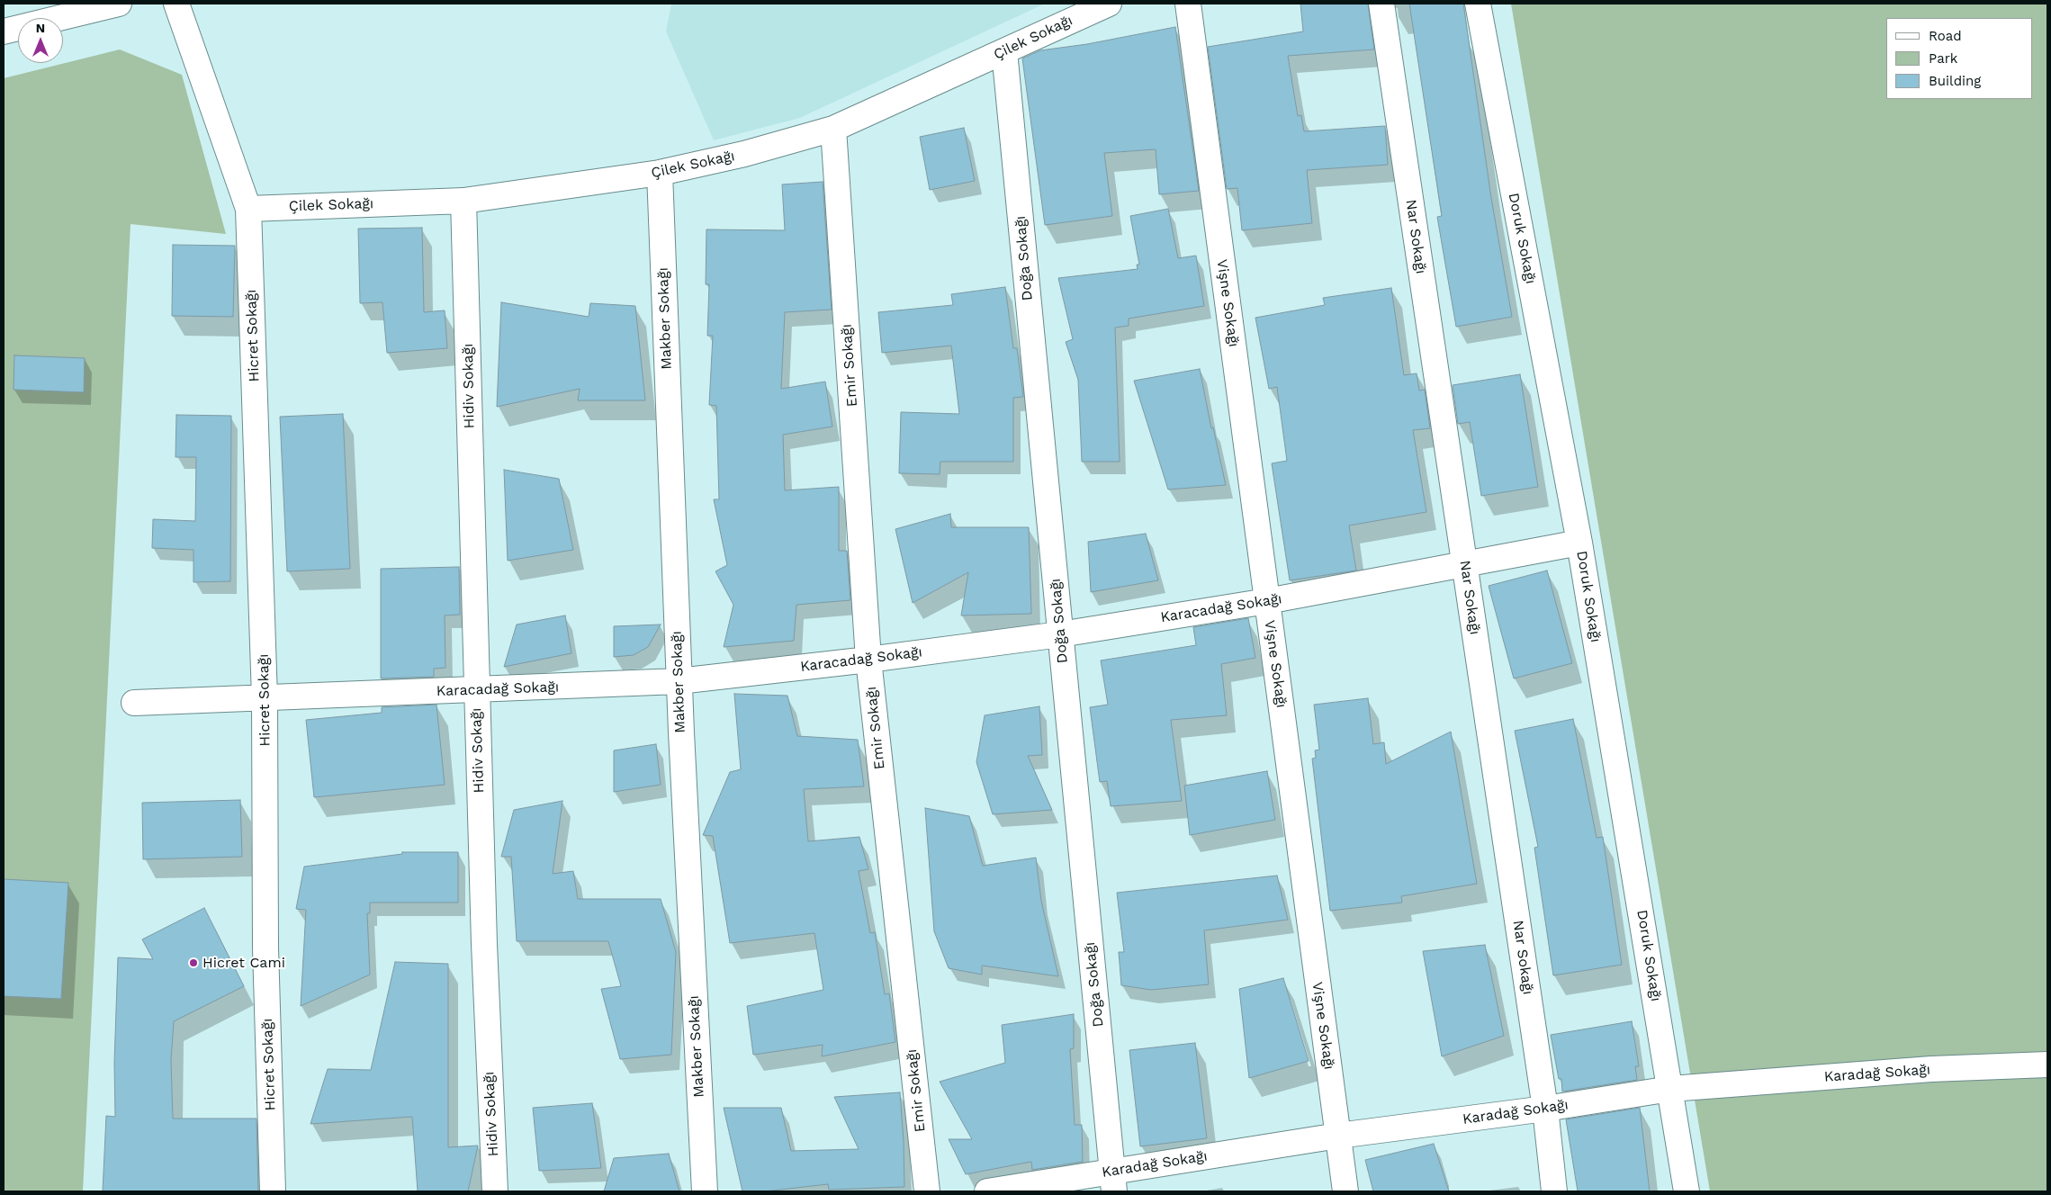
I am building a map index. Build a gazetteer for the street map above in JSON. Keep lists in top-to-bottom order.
{
  "streets": {
    "street": [
      "Çilek Sokağı",
      "Nar Sokağı",
      "Doruk Sokağı",
      "Doğa Sokağı",
      "Vişne Sokağı",
      "Makber Sokağı",
      "Hicret Sokağı",
      "Emir Sokağı",
      "Hidiv Sokağı",
      "Karacadağ Sokağı",
      "Karadağ Sokağı"
    ]
  },
  "crossings": [
    ["Çilek Sokağı", "Doğa Sokağı"],
    ["Çilek Sokağı", "Makber Sokağı"],
    ["Çilek Sokağı", "Hicret Sokağı"],
    ["Çilek Sokağı", "Emir Sokağı"],
    ["Çilek Sokağı", "Hidiv Sokağı"],
    ["Nar Sokağı", "Karacadağ Sokağı"],
    ["Nar Sokağı", "Karadağ Sokağı"],
    ["Doruk Sokağı", "Karacadağ Sokağı"],
    ["Doruk Sokağı", "Karadağ Sokağı"],
    ["Doğa Sokağı", "Karacadağ Sokağı"],
    ["Doğa Sokağı", "Karadağ Sokağı"],
    ["Vişne Sokağı", "Karacadağ Sokağı"],
    ["Vişne Sokağı", "Karadağ Sokağı"],
    ["Makber Sokağı", "Karacadağ Sokağı"],
    ["Hicret Sokağı", "Karacadağ Sokağı"],
    ["Emir Sokağı", "Karacadağ Sokağı"],
    ["Hidiv Sokağı", "Karacadağ Sokağı"]
  ],
  "places": ["Hicret Cami"],
  "legend": ["Road", "Park", "Building"],
  "north": "top"
}
